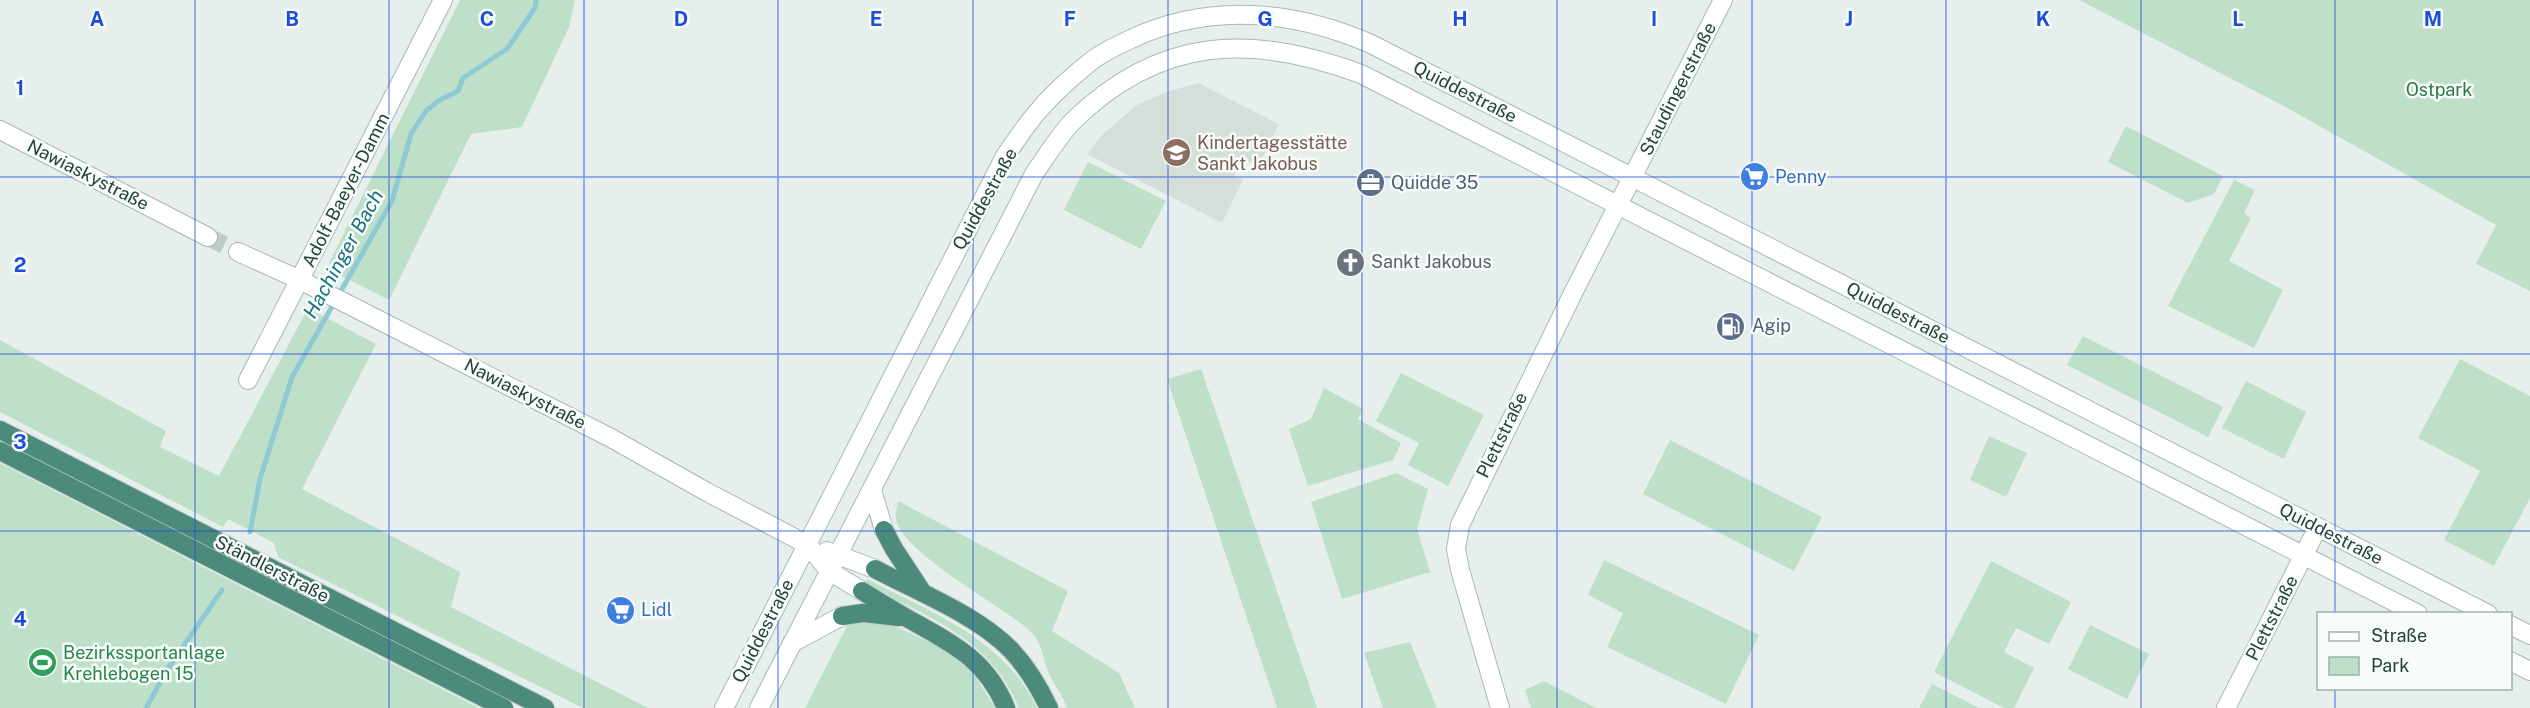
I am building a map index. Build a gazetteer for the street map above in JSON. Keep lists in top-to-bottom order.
{
  "streets": {
    "highway": ["Ständlerstraße"],
    "main road": [
      "Staudingerstraße",
      "Quiddestraße",
      "Nawiaskystraße",
      "Adolf-Baeyer-Damm",
      "Plettstraße"
    ]
  },
  "crossings": [
    ["Staudingerstraße", "Quiddestraße"],
    ["Staudingerstraße", "Plettstraße"],
    ["Quiddestraße", "Nawiaskystraße"],
    ["Quiddestraße", "Plettstraße"],
    ["Nawiaskystraße", "Adolf-Baeyer-Damm"]
  ],
  "water": ["Hachinger Bach"],
  "parks": ["Ostpark"],
  "places": {
    "school or university": ["Kindertagesstätte Sankt Jakobus"],
    "supermarket": ["Penny", "Lidl"],
    "office": ["Quidde 35"],
    "church": ["Sankt Jakobus"],
    "fuel station": ["Agip"],
    "sports": ["Bezirkssportanlage Krehlebogen 15"]
  },
  "legend": ["Straße", "Park"],
  "grid": {
    "columns": [
      "A",
      "B",
      "C",
      "D",
      "E",
      "F",
      "G",
      "H",
      "I",
      "J",
      "K",
      "L",
      "M"
    ],
    "rows": [
      "1",
      "2",
      "3",
      "4"
    ]
  }
}
